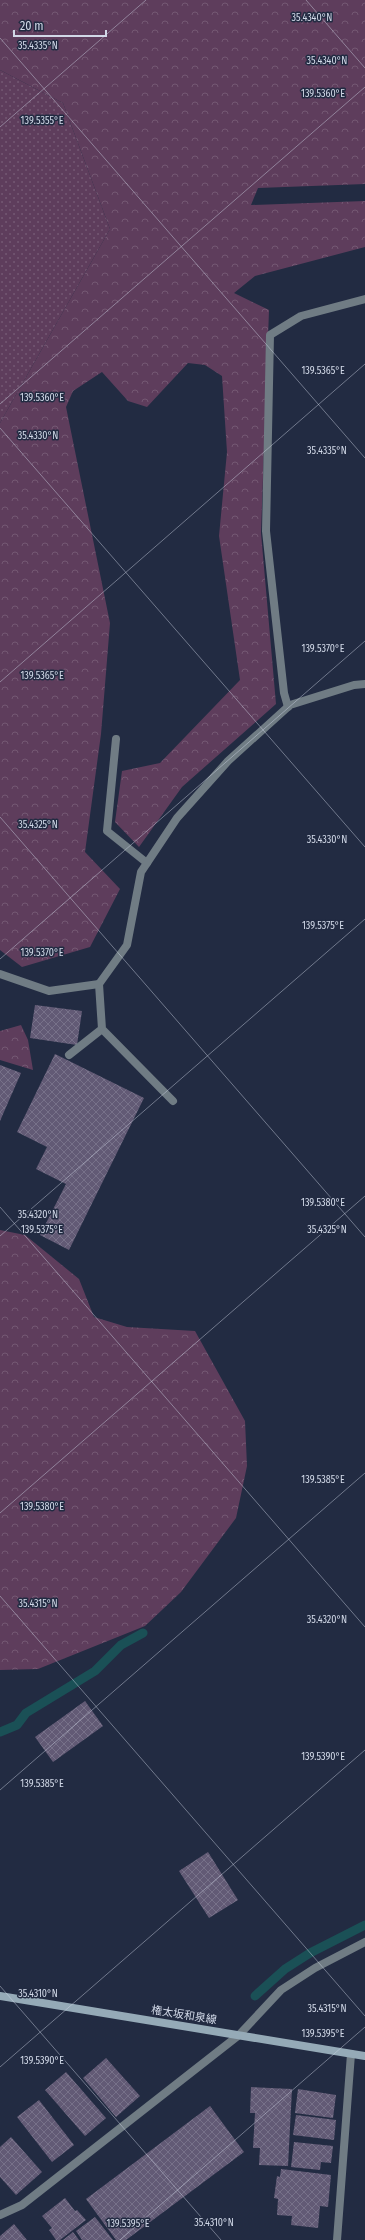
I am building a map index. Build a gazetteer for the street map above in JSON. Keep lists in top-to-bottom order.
{
  "streets": {
    "street": ["権太坂和泉線"]
  },
  "scale_bar": "20 m",
  "coordinates": [
    "35.4340°N",
    "35.4335°N",
    "139.5360°E",
    "139.5355°E",
    "139.5365°E",
    "35.4330°N",
    "139.5370°E",
    "35.4325°N",
    "139.5375°E",
    "139.5380°E",
    "35.4320°N",
    "139.5385°E",
    "35.4315°N",
    "139.5390°E",
    "35.4310°N",
    "139.5395°E"
  ]
}
